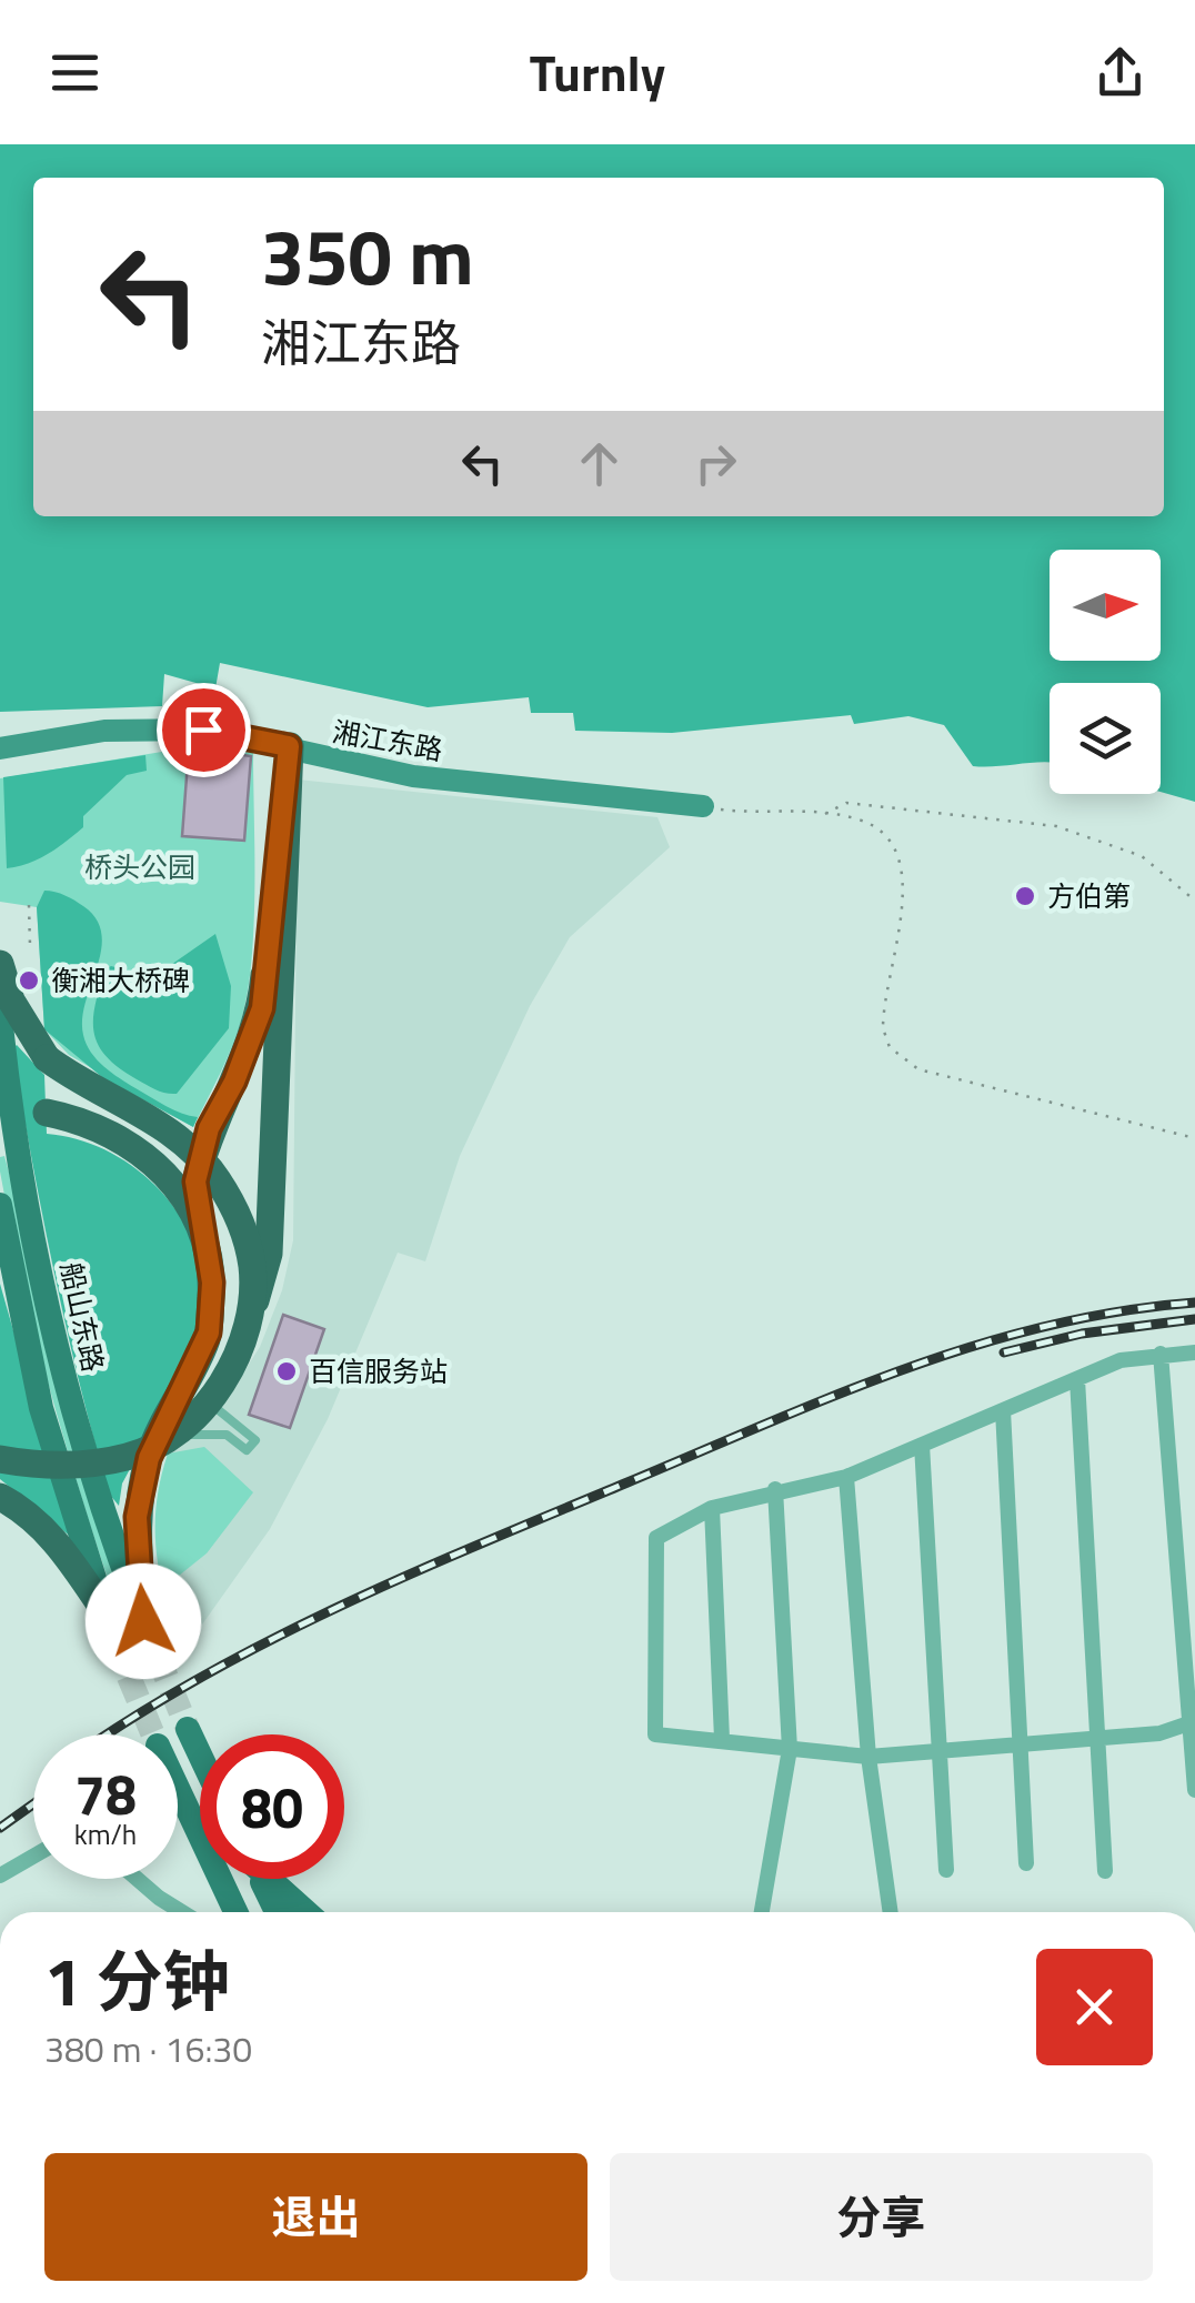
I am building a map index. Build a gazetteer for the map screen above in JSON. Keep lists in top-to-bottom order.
{
  "streets": {
    "main road": ["船山东路"],
    "street": ["湘江东路"]
  },
  "parks": ["桥头公园"],
  "places": ["方伯第", "衡湘大桥碑", "百信服务站"],
  "north": "right",
  "page": {
    "header": "Turnly",
    "turn": ["350 m", "湘江东路"],
    "speed": "78 km/h",
    "limit": "80",
    "heading": ["1 分钟", "380 m · 16:30"],
    "buttons": ["退出", "分享"]
  }
}
